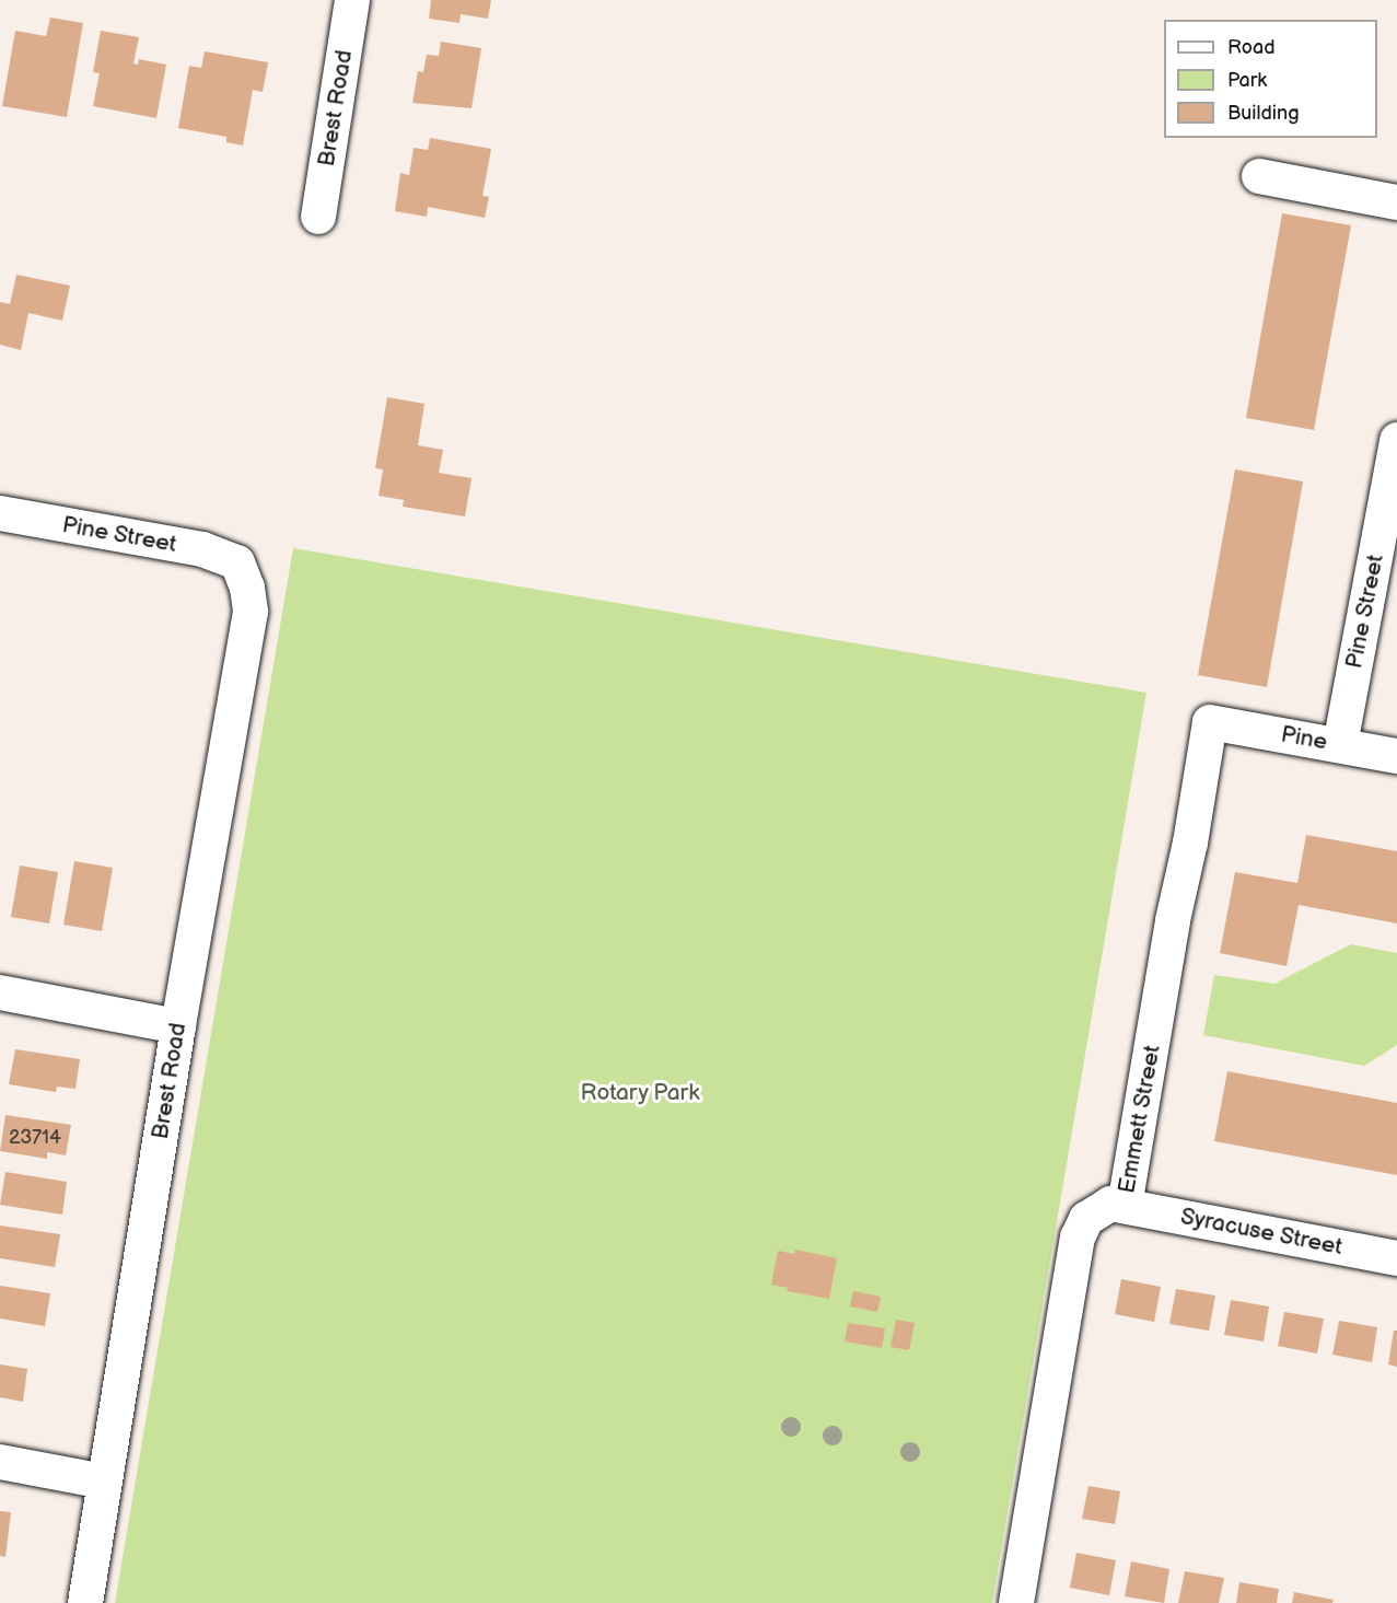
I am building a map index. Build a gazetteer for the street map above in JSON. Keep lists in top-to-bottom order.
{
  "streets": {
    "street": [
      "Brest Road",
      "Pine Street",
      "Pine",
      "Emmett Street",
      "Syracuse Street"
    ]
  },
  "crossings": [
    ["Brest Road", "Pine Street"],
    ["Pine Street", "Pine"],
    ["Pine", "Emmett Street"],
    ["Emmett Street", "Syracuse Street"]
  ],
  "parks": ["Rotary Park"],
  "house_numbers": ["23714"],
  "legend": ["Road", "Park", "Building"]
}
